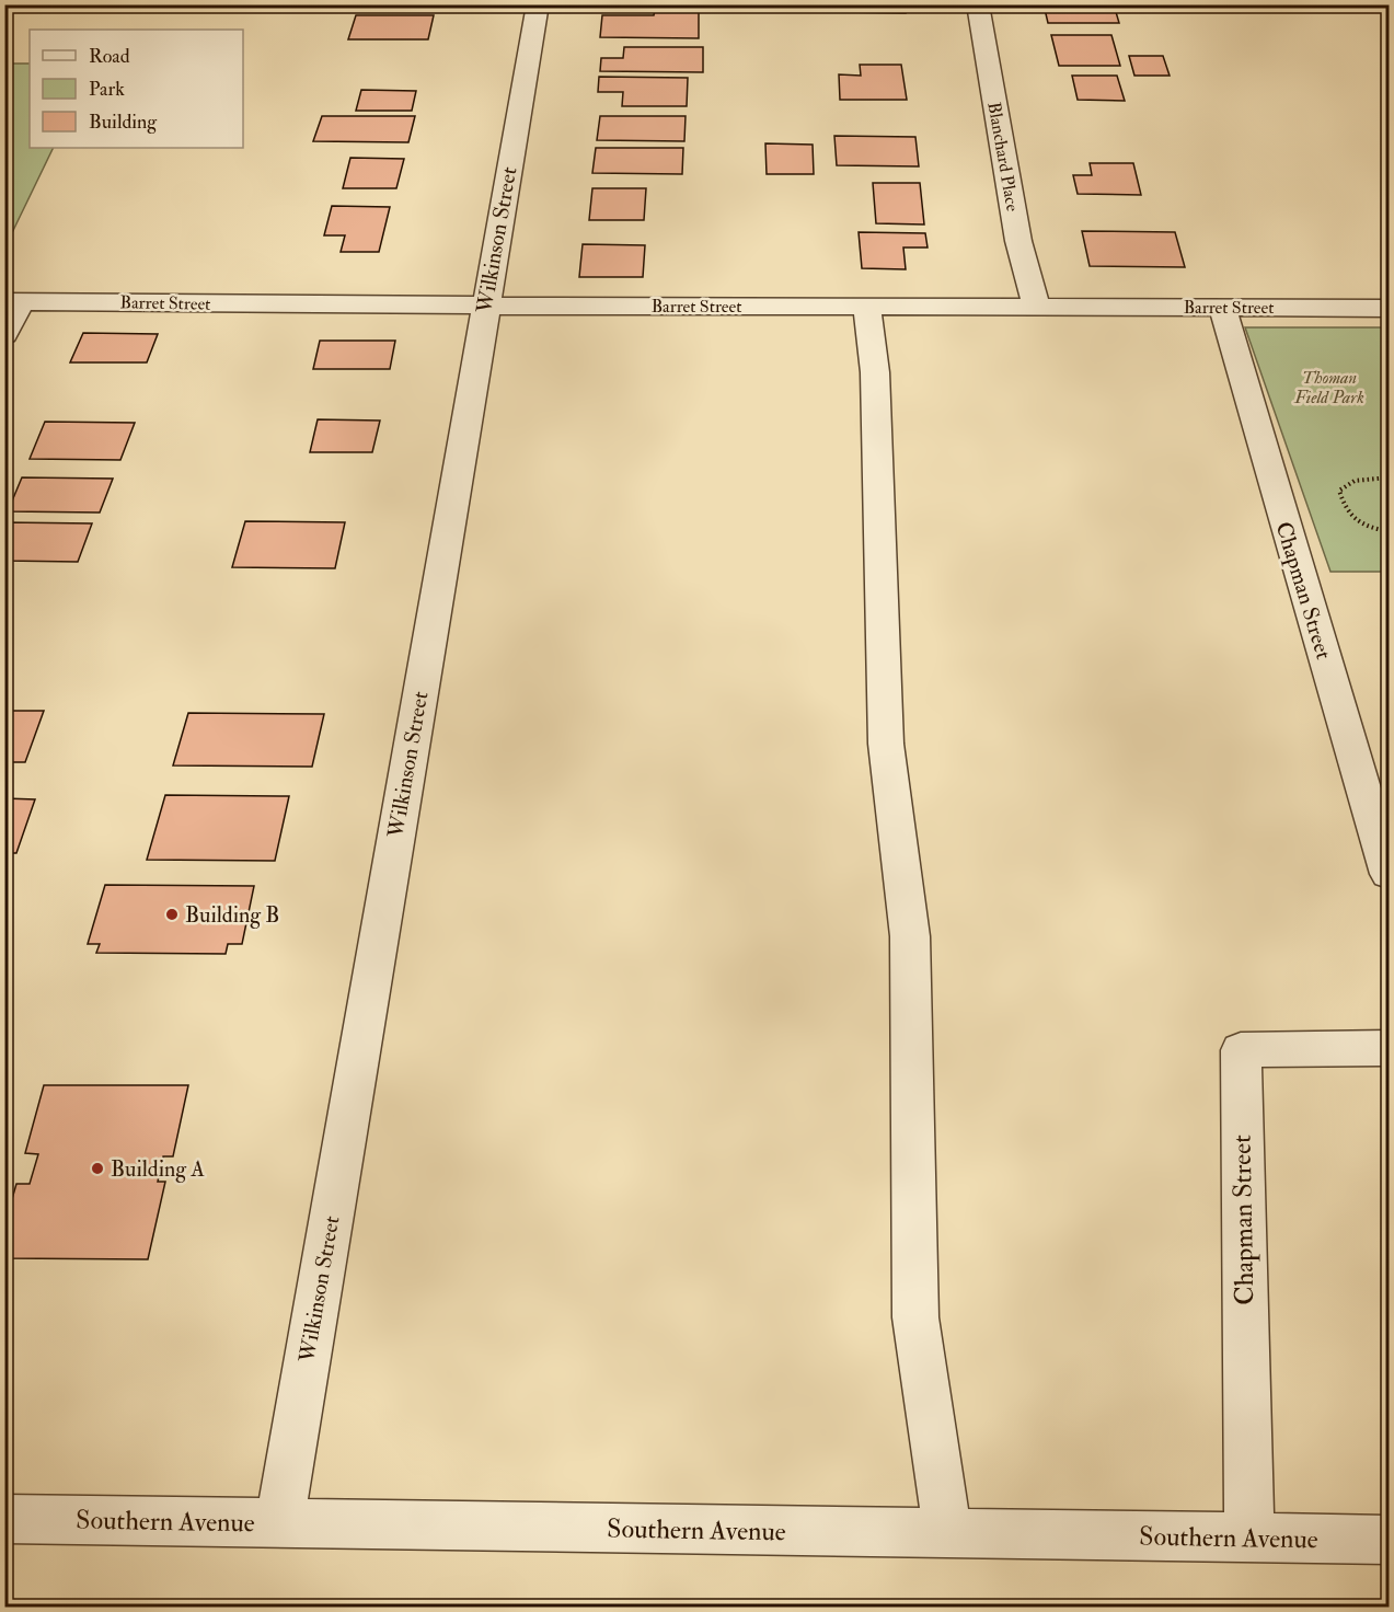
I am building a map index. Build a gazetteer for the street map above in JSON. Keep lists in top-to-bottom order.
{
  "streets": {
    "street": [
      "Blanchard Place",
      "Wilkinson Street",
      "Barret Street",
      "Chapman Street",
      "Southern Avenue"
    ]
  },
  "crossings": [
    ["Blanchard Place", "Barret Street"],
    ["Wilkinson Street", "Barret Street"],
    ["Wilkinson Street", "Southern Avenue"],
    ["Barret Street", "Chapman Street"],
    ["Chapman Street", "Southern Avenue"]
  ],
  "parks": ["Thoman Field Park"],
  "places": ["Building B", "Building A"],
  "legend": ["Road", "Park", "Building"]
}
